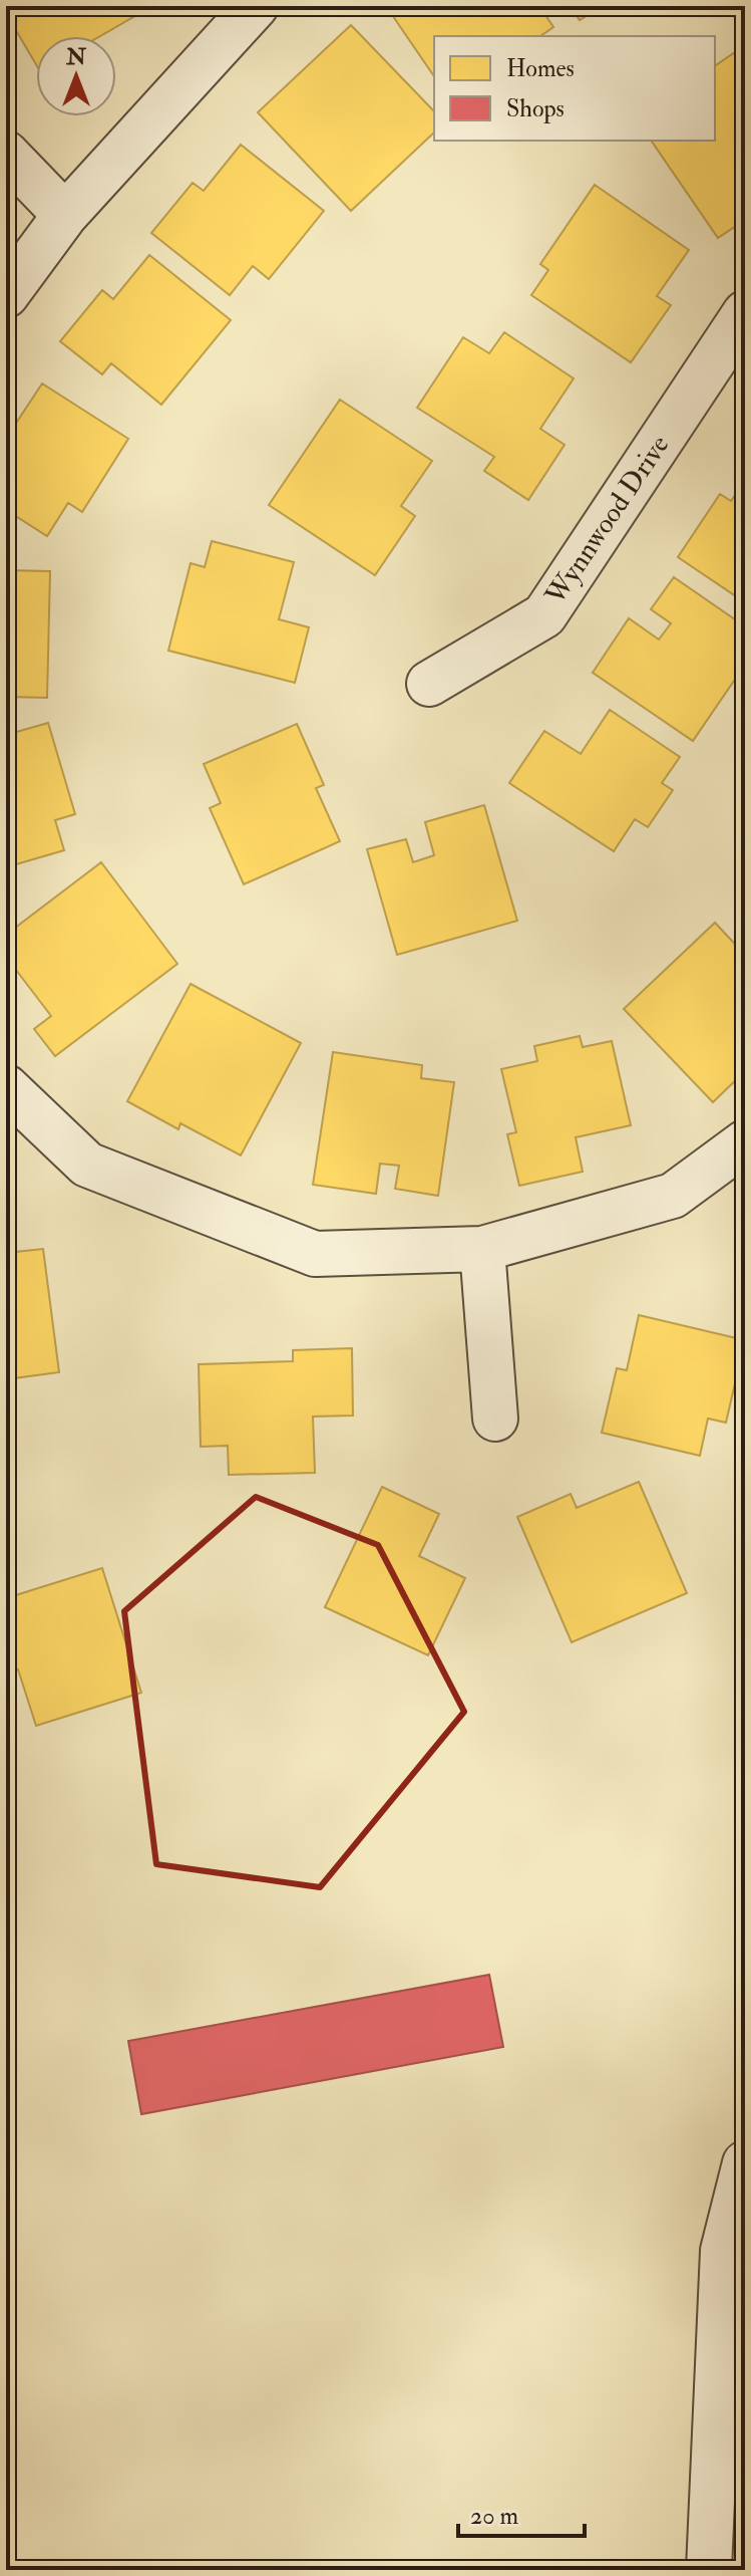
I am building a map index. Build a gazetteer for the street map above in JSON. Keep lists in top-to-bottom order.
{
  "streets": {
    "street": ["Wynnwood Drive"]
  },
  "legend": ["Homes", "Shops"],
  "scale_bar": "20 m",
  "north": "top"
}
